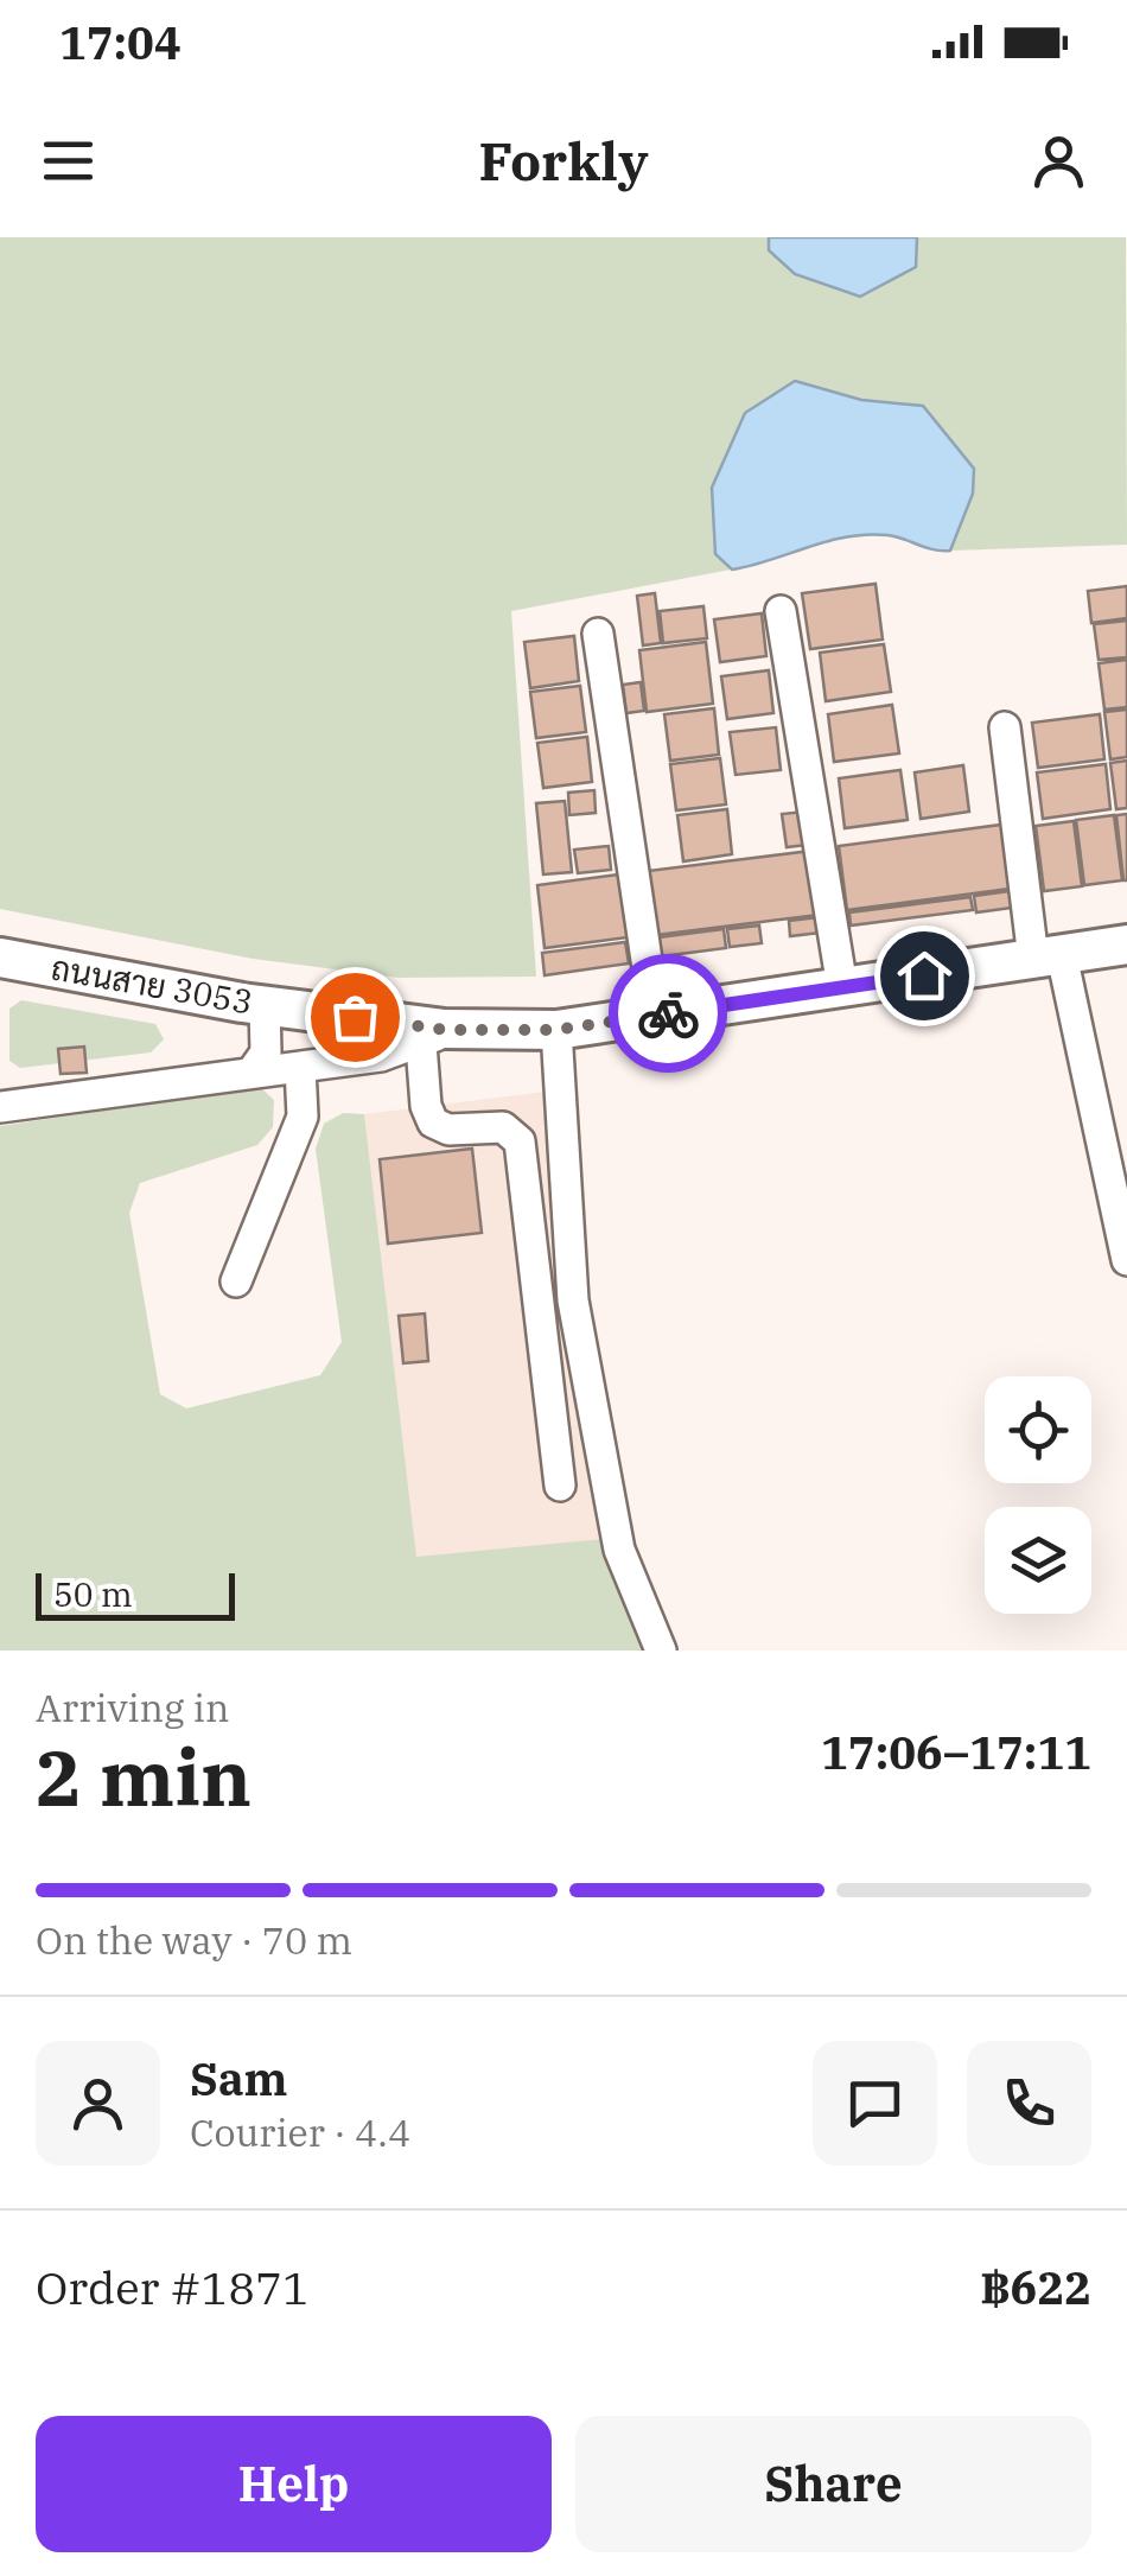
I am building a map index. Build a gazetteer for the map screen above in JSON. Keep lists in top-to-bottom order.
{
  "streets": {
    "main road": ["ถนนสาย 3053"]
  },
  "scale_bar": "50 m",
  "page": {
    "status": "17:04",
    "header": "Forkly",
    "scale": "50 m",
    "heading": ["2 min", "Arriving in", "17:06–17:11"],
    "panel": [
      "Sam",
      "Courier · 4.4",
      "Order #1871",
      "฿622"
    ],
    "bar": "On the way · 70 m",
    "buttons": ["Help", "Share"]
  }
}
